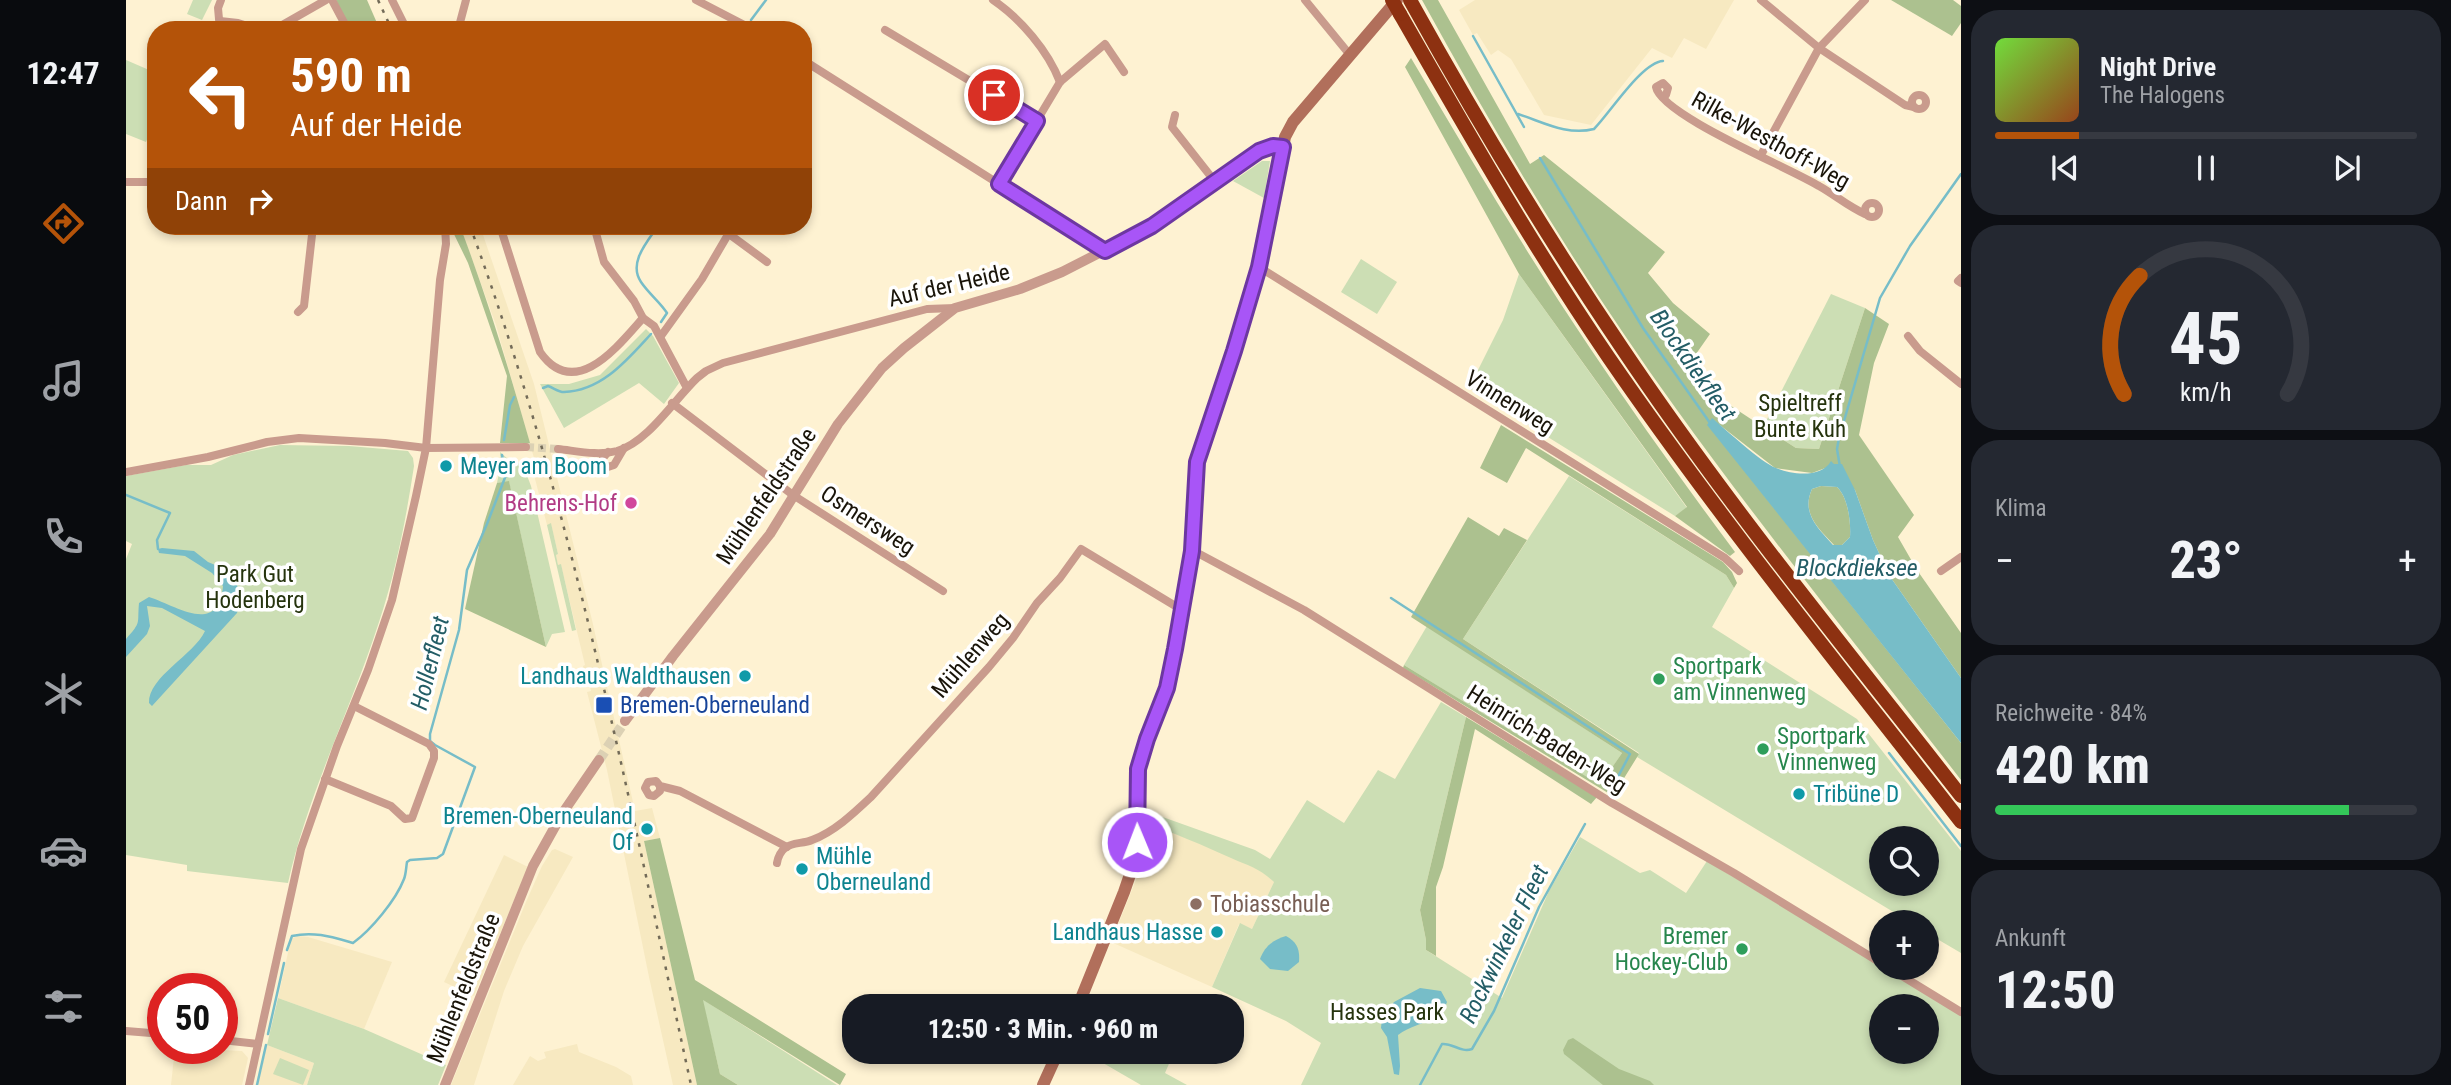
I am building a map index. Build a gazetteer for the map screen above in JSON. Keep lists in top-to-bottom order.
{
  "streets": {
    "street": [
      "Rilke-Westhoff-Weg",
      "Auf der Heide",
      "Vinnenweg",
      "Mühlenfeldstraße",
      "Osmersweg",
      "Mühlenweg",
      "Heinrich-Baden-Weg"
    ]
  },
  "crossings": [
    ["Auf der Heide", "Mühlenfeldstraße"],
    ["Auf der Heide", "Osmersweg"],
    ["Mühlenfeldstraße", "Osmersweg"]
  ],
  "water": [
    "Blockdiekfleet",
    "Blockdieksee",
    "Hollerfleet",
    "Rockwinkeler Fleet"
  ],
  "parks": ["Spieltreff Bunte Kuh", "Park Gut Hodenberg", "Hasses Park"],
  "places": {
    "other": [
      "Meyer am Boom",
      "Behrens-Hof",
      "Landhaus Waldthausen",
      "Sportpark am Vinnenweg",
      "Sportpark Vinnenweg",
      "Tribüne D",
      "Bremen-Oberneuland Of",
      "Mühle Oberneuland",
      "Tobiasschule",
      "Landhaus Hasse",
      "Bremer Hockey-Club"
    ],
    "transit": ["Bremen-Oberneuland"]
  },
  "page": {
    "tabs": "12:47",
    "turn": ["590 m", "Auf der Heide"],
    "song": ["Night Drive", "The Halogens"],
    "then": "Dann",
    "tile": [
      "Klima",
      ["Reichweite · 84%", "420 km"],
      ["Ankunft", "12:50"]
    ],
    "heat": ["−", "23°", "+"],
    "map_buttons": ["+", "−"],
    "limit": "50",
    "trip": "12:50 · 3 Min. · 960 m",
    "gauge": ["45", "km/h"]
  }
}
